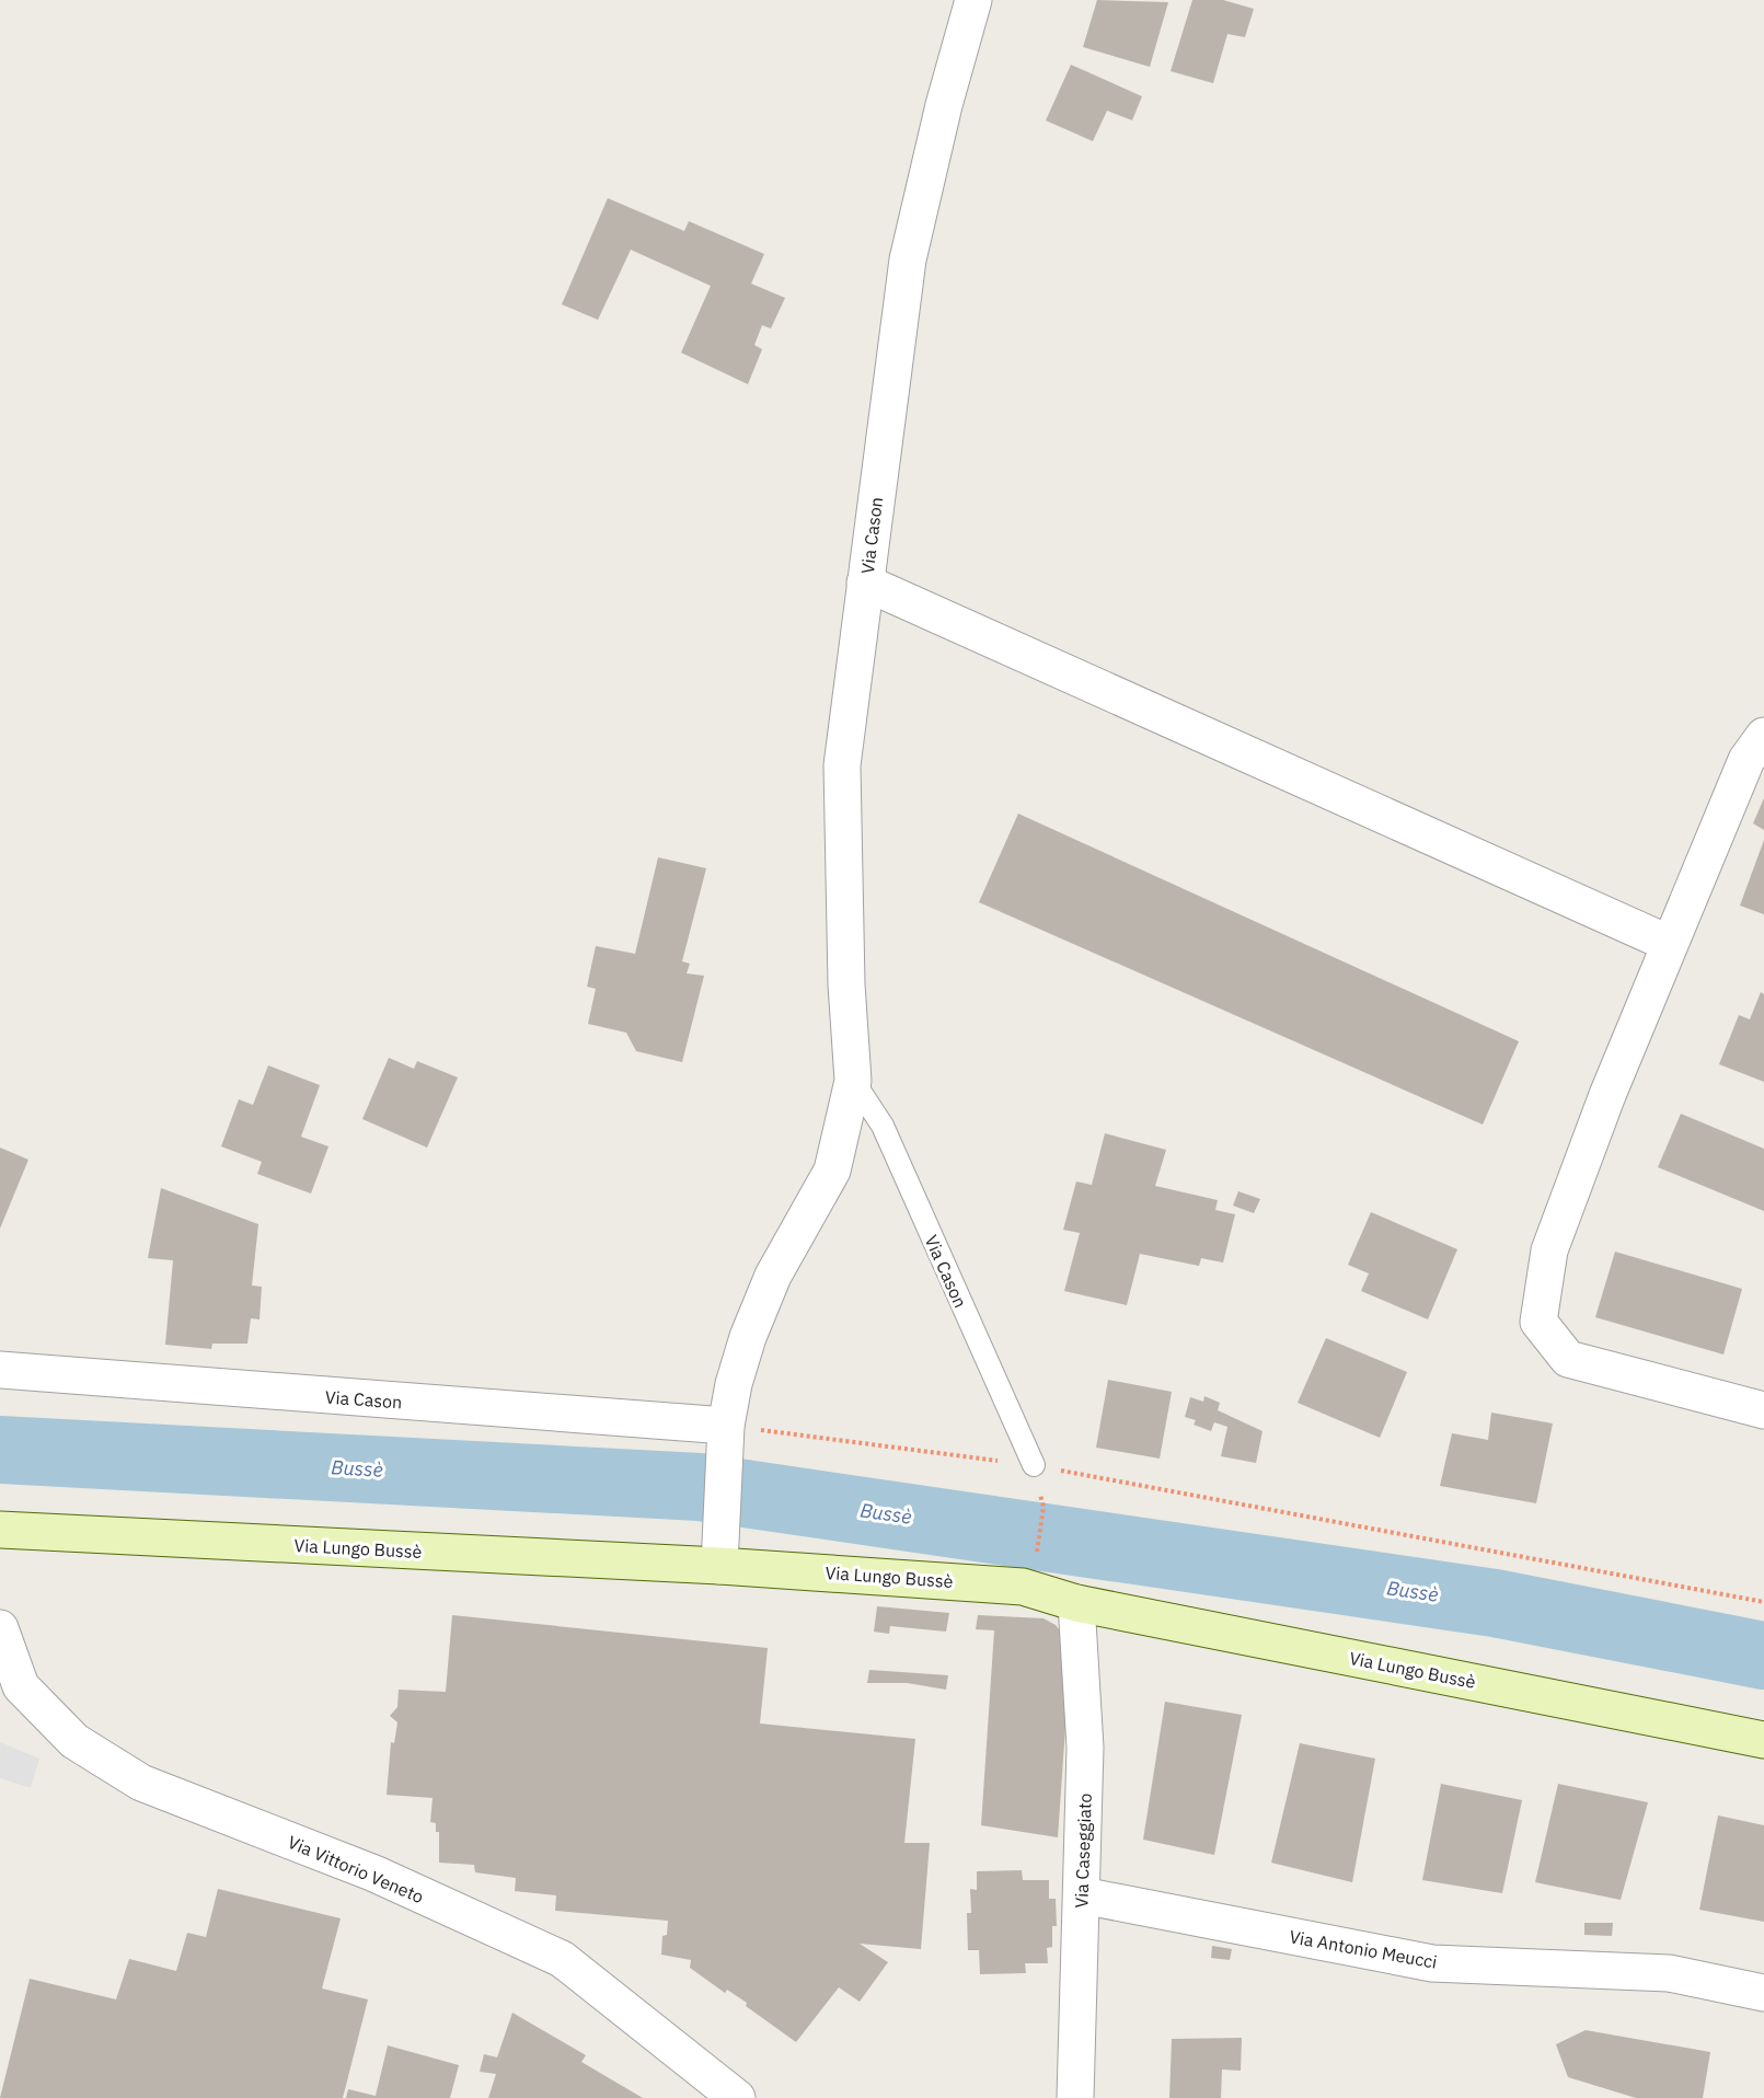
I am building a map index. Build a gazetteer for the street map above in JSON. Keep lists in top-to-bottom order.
{
  "streets": {
    "main road": ["Via Lungo Bussè"],
    "street": [
      "Via Cason",
      "Via Caseggiato",
      "Via Vittorio Veneto",
      "Via Antonio Meucci"
    ]
  },
  "crossings": [
    ["Via Lungo Bussè", "Via Caseggiato"],
    ["Via Caseggiato", "Via Antonio Meucci"]
  ],
  "water": ["Bussè"]
}
